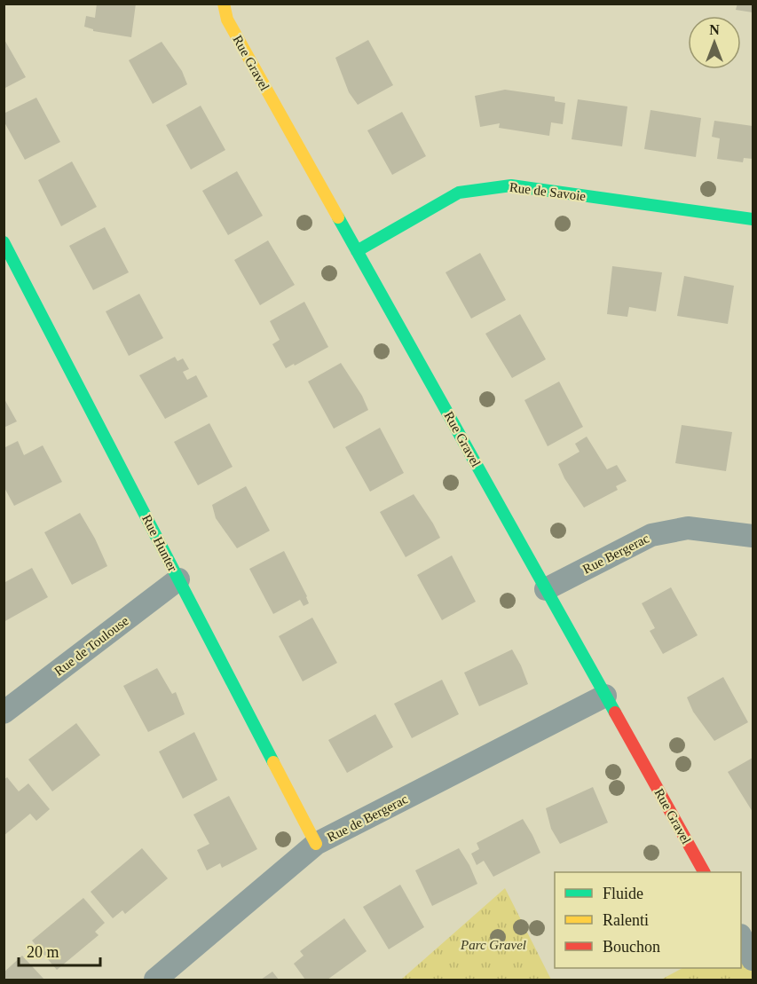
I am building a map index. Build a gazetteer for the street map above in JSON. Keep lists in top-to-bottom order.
{
  "streets": {
    "street": [
      "Rue Gravel",
      "Rue de Savoie",
      "Rue Hunter",
      "Rue Bergerac",
      "Rue de Toulouse",
      "Rue de Bergerac"
    ]
  },
  "crossings": [
    ["Rue Gravel", "Rue de Savoie"],
    ["Rue Gravel", "Rue Bergerac"],
    ["Rue Gravel", "Rue de Bergerac"],
    ["Rue Hunter", "Rue de Toulouse"],
    ["Rue Hunter", "Rue de Bergerac"]
  ],
  "parks": ["Parc Gravel"],
  "legend": ["Fluide", "Ralenti", "Bouchon"],
  "scale_bar": "20 m",
  "north": "top"
}
